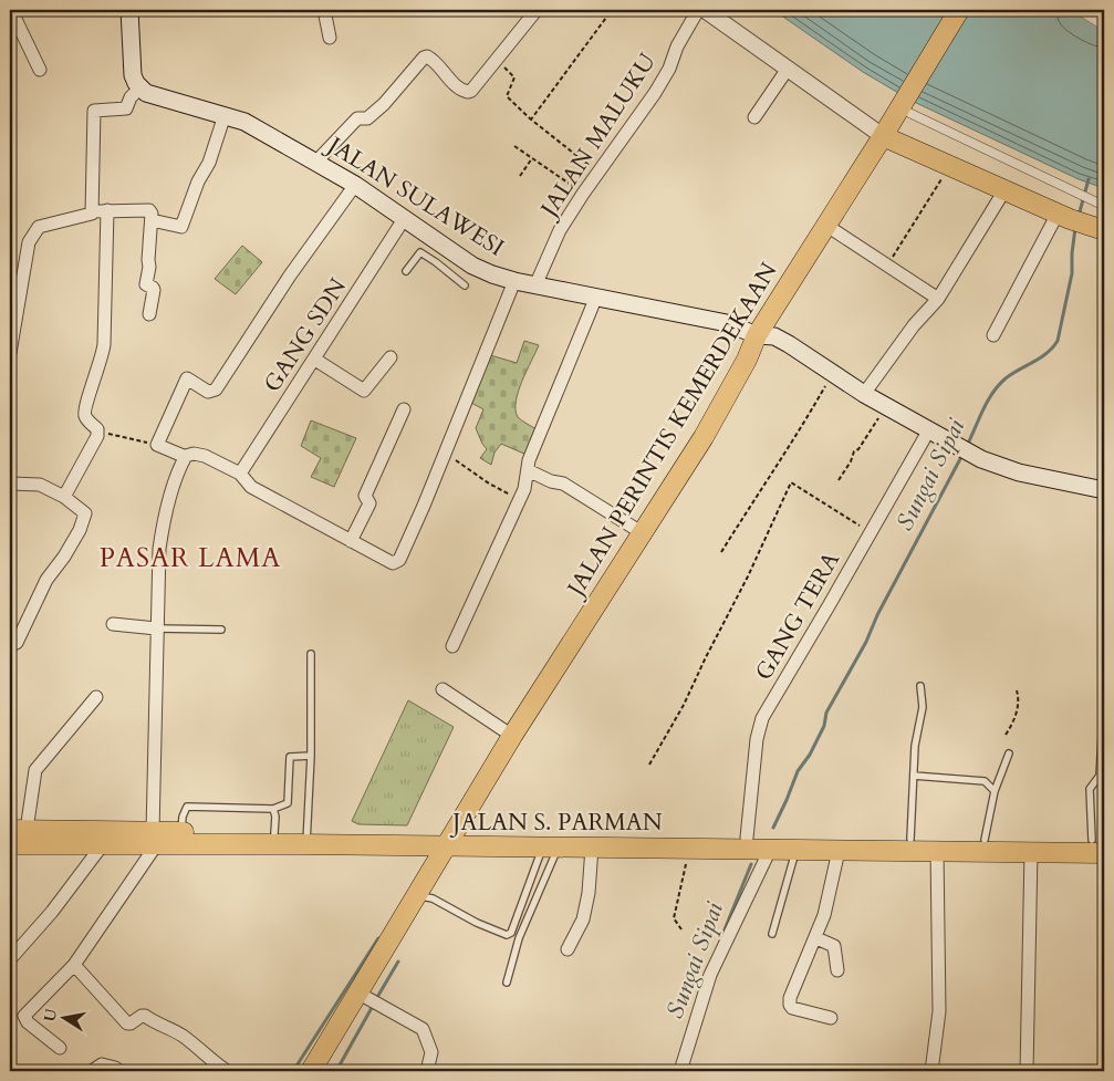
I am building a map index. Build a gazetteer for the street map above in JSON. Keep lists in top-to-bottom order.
{
  "streets": {
    "main road": ["JALAN SULAWESI", "JALAN PERINTIS KEMERDEKAAN", "JALAN S. PARMAN"],
    "street": ["JALAN MALUKU", "GANG SDN", "GANG TERA"]
  },
  "crossings": [
    ["JALAN MALUKU", "JALAN SULAWESI"],
    ["JALAN SULAWESI", "GANG SDN"],
    ["JALAN SULAWESI", "JALAN PERINTIS KEMERDEKAAN"],
    ["JALAN SULAWESI", "GANG TERA"],
    ["JALAN PERINTIS KEMERDEKAAN", "JALAN S. PARMAN"],
    ["GANG TERA", "JALAN S. PARMAN"]
  ],
  "districts": ["PASAR LAMA"],
  "water": ["Sungai Sipai"],
  "north": "left"
}
